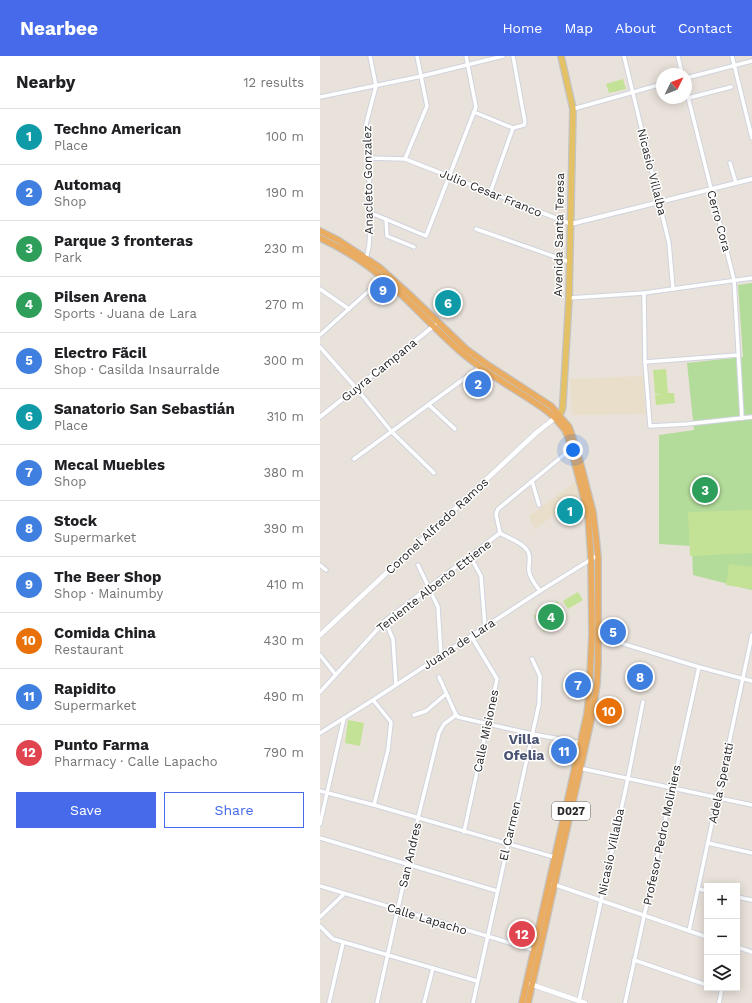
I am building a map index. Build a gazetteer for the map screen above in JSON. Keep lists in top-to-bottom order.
{
  "streets": {
    "highway": ["D027"],
    "main road": ["Avenida Santa Teresa", "Coronel Alfredo Ramos"],
    "street": [
      "Nicasio Villalba",
      "Anacleto Gonzalez",
      "Julio Cesar Franco",
      "Cerro Cora",
      "Guyra Campana",
      "Teniente Alberto Ettiene",
      "Juana de Lara",
      "Calle Misiones",
      "Adela Speratti",
      "El Carmen",
      "Profesor Pedro Moliniers",
      "San Andres",
      "Calle Lapacho"
    ]
  },
  "crossings": [
    ["Anacleto Gonzalez", "Julio Cesar Franco"],
    ["Anacleto Gonzalez", "D027"],
    ["Julio Cesar Franco", "Avenida Santa Teresa"],
    ["Avenida Santa Teresa", "Coronel Alfredo Ramos"],
    ["Avenida Santa Teresa", "D027"],
    ["Guyra Campana", "D027"],
    ["Coronel Alfredo Ramos", "D027"],
    ["Teniente Alberto Ettiene", "D027"],
    ["Juana de Lara", "Calle Misiones"],
    ["Juana de Lara", "D027"],
    ["D027", "Calle Lapacho"],
    ["El Carmen", "Calle Lapacho"],
    ["San Andres", "Calle Lapacho"]
  ],
  "districts": ["Villa Ofelia"],
  "north": "top right",
  "page": {
    "header": "Nearbee",
    "nav": [
      "Home",
      "Map",
      "About",
      "Contact"
    ],
    "heading": ["Nearby", "12 results"],
    "list": [
      {
        "mark": "1",
        "name": "Techno American",
        "note": "Place",
        "value": "100 m"
      },
      {
        "mark": "2",
        "name": "Automaq",
        "note": "Shop",
        "value": "190 m"
      },
      {
        "mark": "3",
        "name": "Parque 3 fronteras",
        "note": "Park",
        "value": "230 m"
      },
      {
        "mark": "4",
        "name": "Pilsen Arena",
        "note": "Sports · Juana de Lara",
        "value": "270 m"
      },
      {
        "mark": "5",
        "name": "Electro Fãcil",
        "note": "Shop · Casilda Insaurralde",
        "value": "300 m"
      },
      {
        "mark": "6",
        "name": "Sanatorio San Sebastián",
        "note": "Place",
        "value": "310 m"
      },
      {
        "mark": "7",
        "name": "Mecal Muebles",
        "note": "Shop",
        "value": "380 m"
      },
      {
        "mark": "8",
        "name": "Stock",
        "note": "Supermarket",
        "value": "390 m"
      },
      {
        "mark": "9",
        "name": "The Beer Shop",
        "note": "Shop · Mainumby",
        "value": "410 m"
      },
      {
        "mark": "10",
        "name": "Comida China",
        "note": "Restaurant",
        "value": "430 m"
      },
      {
        "mark": "11",
        "name": "Rapidito",
        "note": "Supermarket",
        "value": "490 m"
      },
      {
        "mark": "12",
        "name": "Punto Farma",
        "note": "Pharmacy · Calle Lapacho",
        "value": "790 m"
      }
    ],
    "pins": [
      "9",
      "6",
      "2",
      "3",
      "1",
      "4",
      "5",
      "8",
      "7",
      "10",
      "11",
      "12"
    ],
    "buttons": ["Save", "Share"],
    "map_buttons": ["+", "−"]
  }
}
